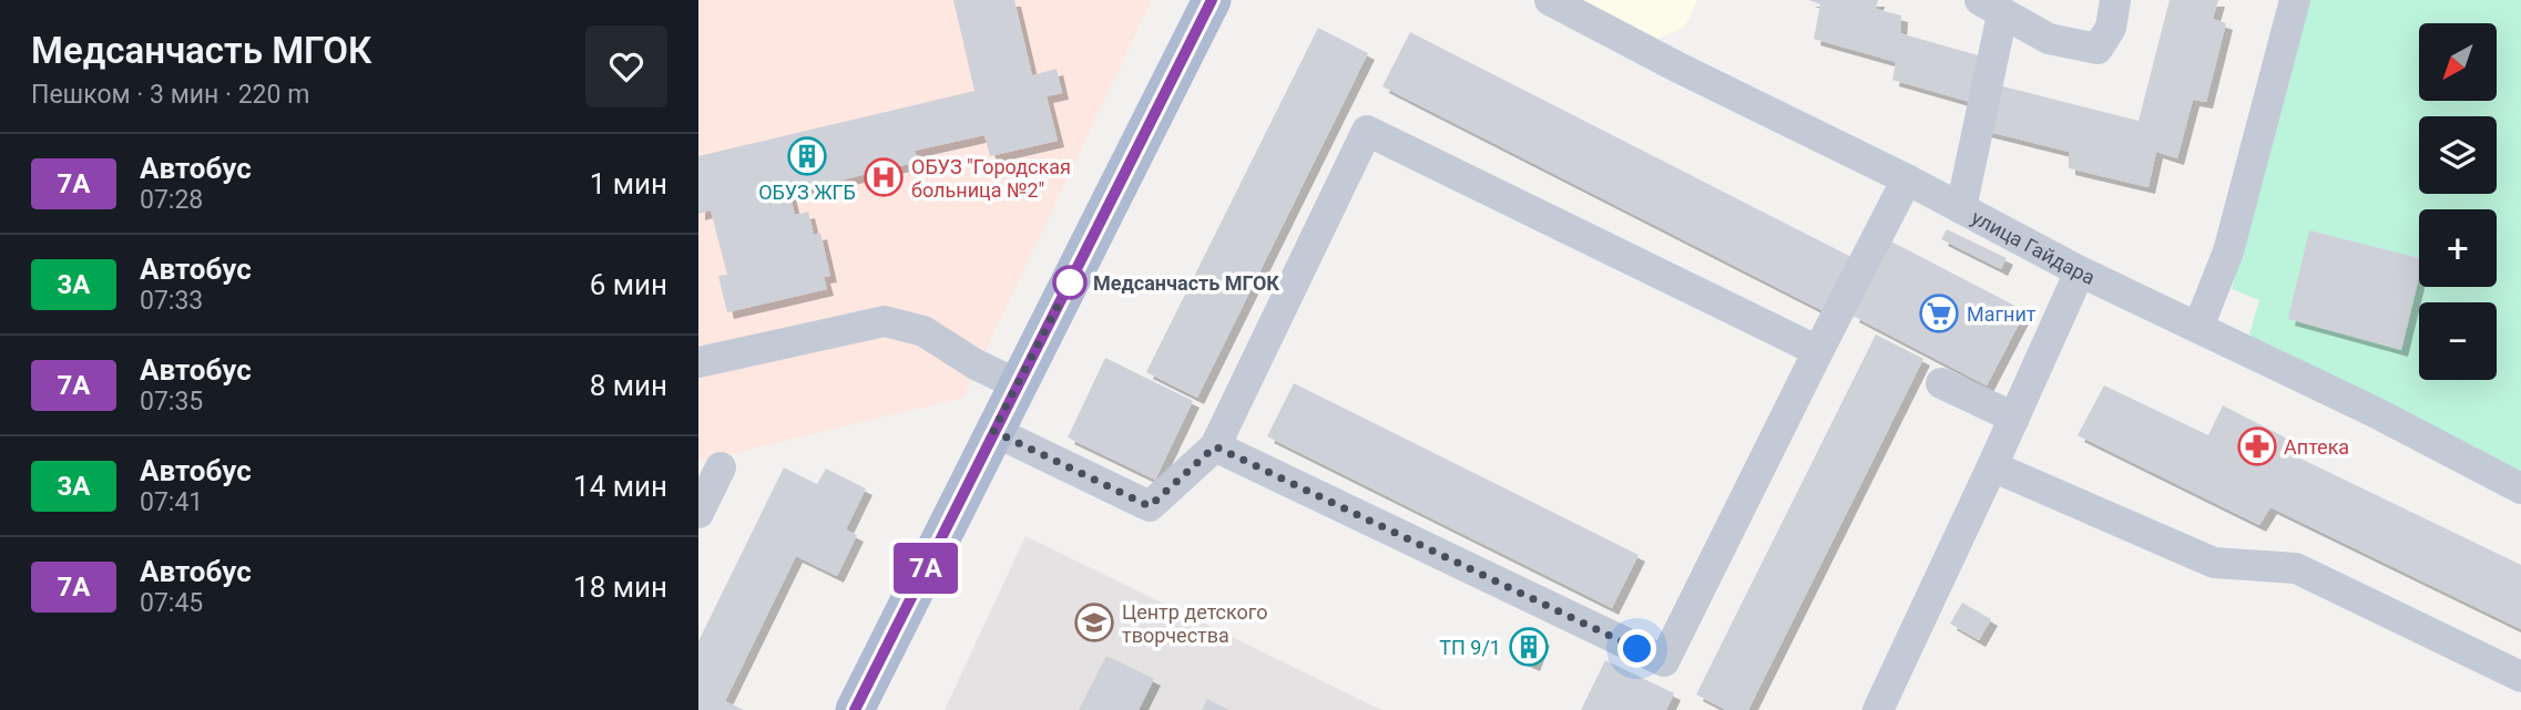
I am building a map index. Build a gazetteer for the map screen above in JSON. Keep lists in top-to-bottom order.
{
  "streets": {
    "street": ["улица Гайдара"]
  },
  "places": {
    "building": ["ОБУЗ ЖГБ", "ТП 9/1"],
    "hospital": ["ОБУЗ \"Городская больница №2\""],
    "other": ["Медсанчасть МГОК"],
    "supermarket": ["Магнит"],
    "pharmacy": ["Аптека"],
    "school or university": ["Центр детского творчества"]
  },
  "lines": ["bus line 7А"],
  "north": "bottom left",
  "page": {
    "heading": ["Медсанчасть МГОК", "Пешком · 3 мин · 220 m"],
    "on_map": "7А",
    "map_buttons": ["+", "−"],
    "list": [
      {
        "mark": "7А",
        "name": "Автобус",
        "note": "07:28",
        "value": "1 мин"
      },
      {
        "mark": "3А",
        "name": "Автобус",
        "note": "07:33",
        "value": "6 мин"
      },
      {
        "mark": "7А",
        "name": "Автобус",
        "note": "07:35",
        "value": "8 мин"
      },
      {
        "mark": "3А",
        "name": "Автобус",
        "note": "07:41",
        "value": "14 мин"
      },
      {
        "mark": "7А",
        "name": "Автобус",
        "note": "07:45",
        "value": "18 мин"
      }
    ]
  }
}
